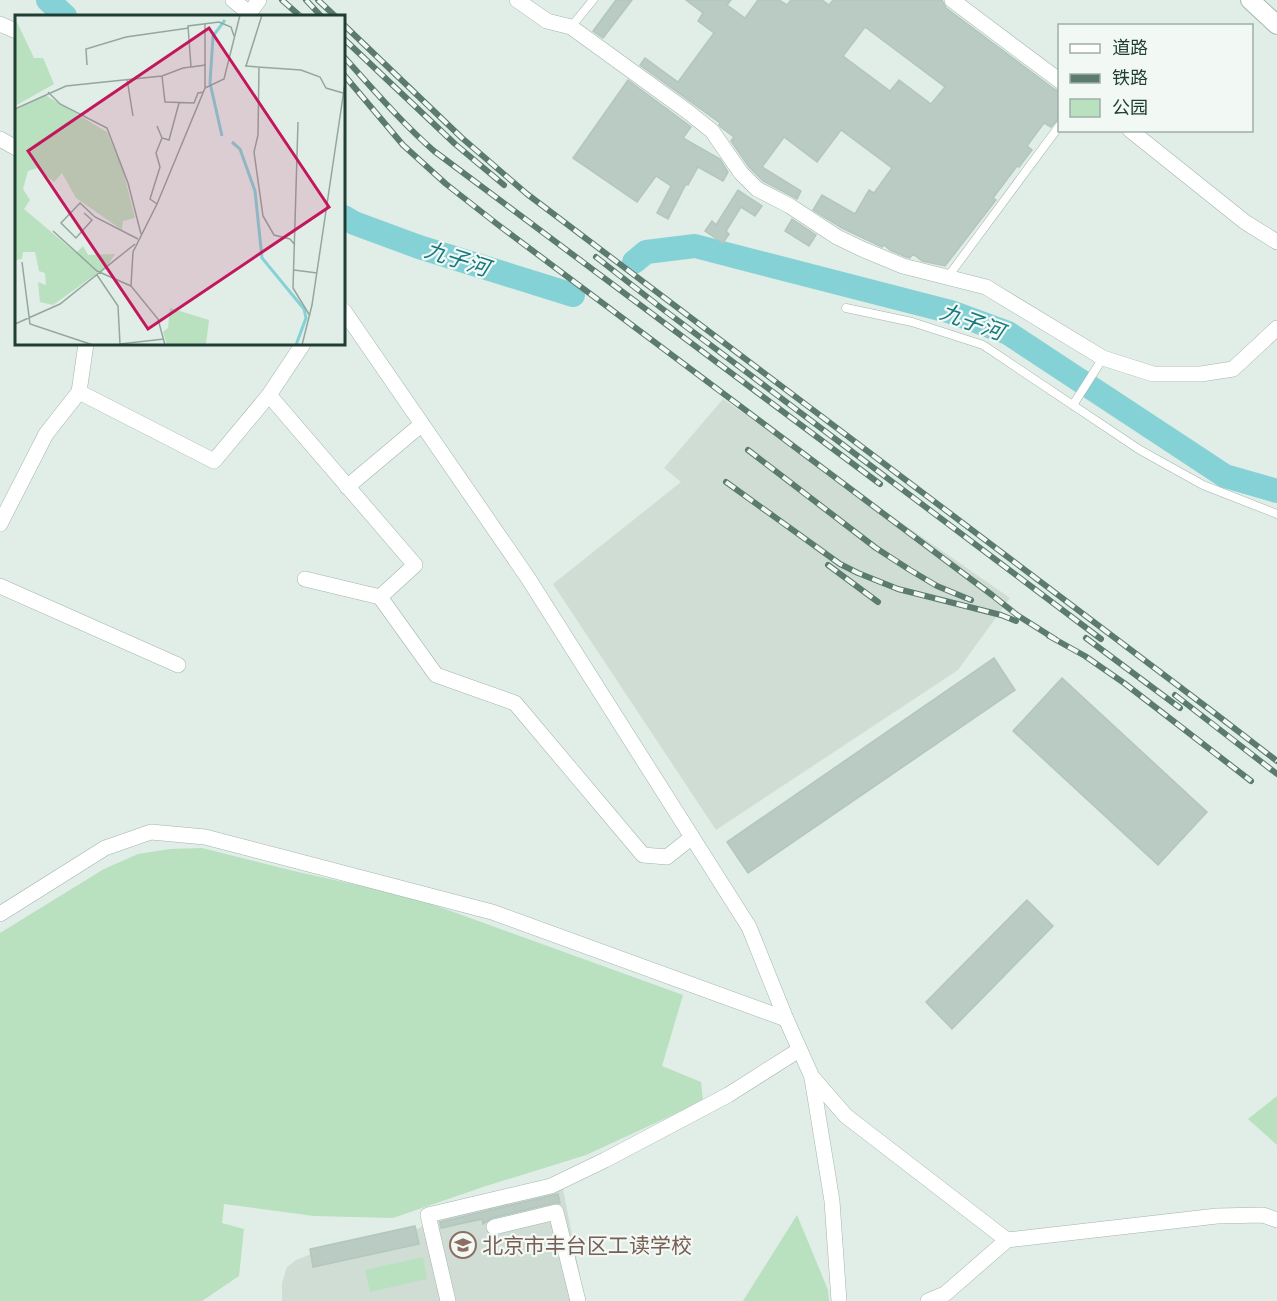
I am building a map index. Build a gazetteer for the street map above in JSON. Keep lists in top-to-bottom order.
{
  "water": ["九子河"],
  "places": {
    "school or university": ["北京市丰台区工读学校"]
  },
  "legend": ["道路", "铁路", "公园"]
}
